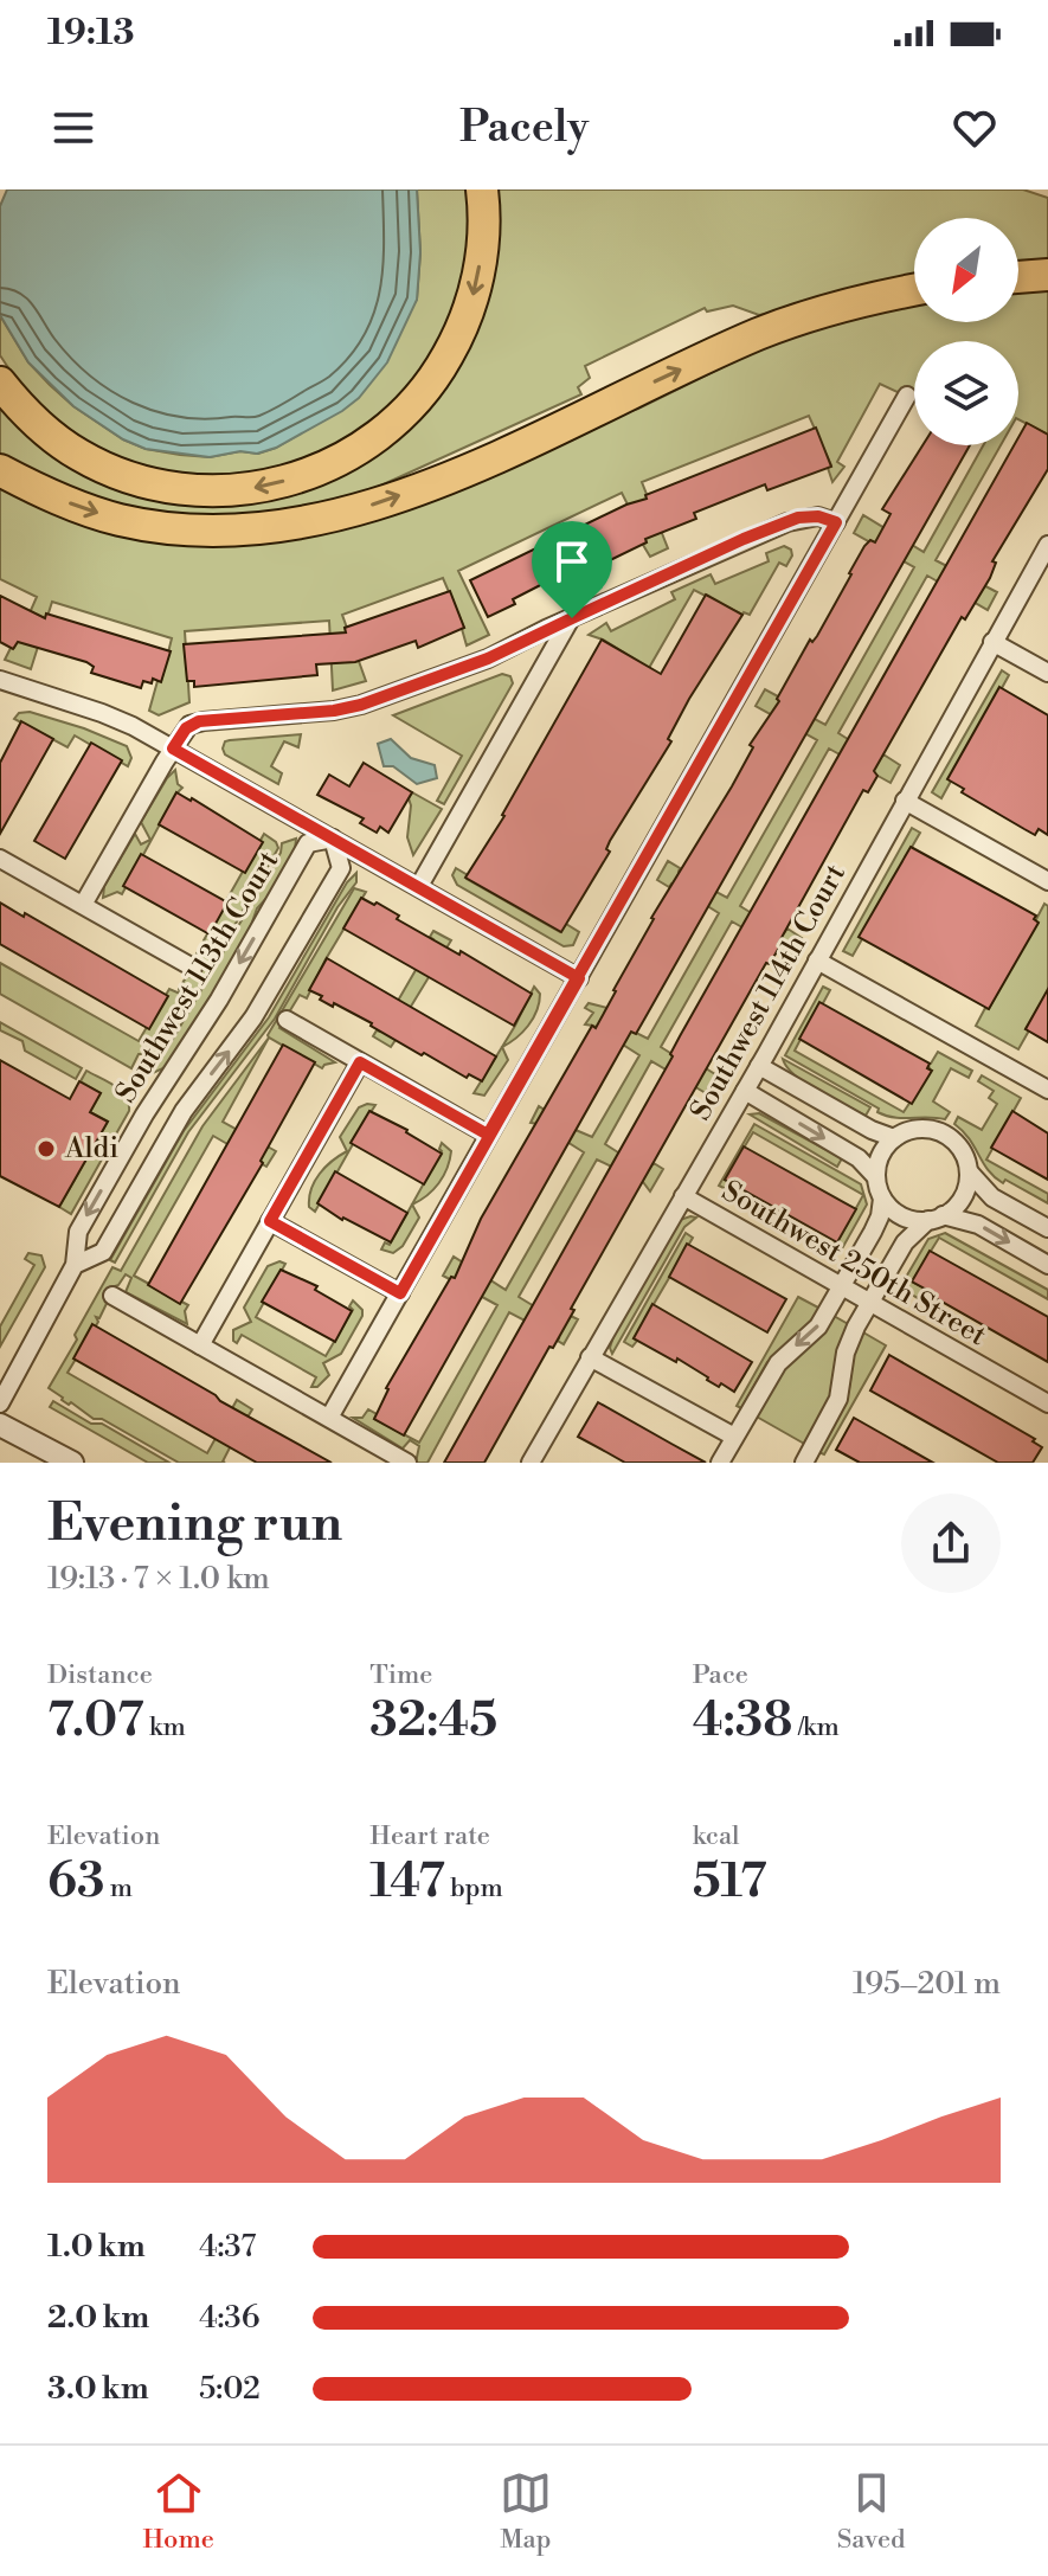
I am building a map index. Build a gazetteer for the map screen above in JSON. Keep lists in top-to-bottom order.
{
  "streets": {
    "street": ["Southwest 113th Court", "Southwest 114th Court", "Southwest 250th Street"]
  },
  "crossings": [
    ["Southwest 114th Court", "Southwest 250th Street"]
  ],
  "places": ["Aldi"],
  "north": "bottom left",
  "page": {
    "status": "19:13",
    "header": "Pacely",
    "heading": ["Evening run", "19:13 · 7 × 1.0 km"],
    "stats": [
      ["Distance", "7.07 km"],
      ["Time", "32:45"],
      ["Pace", "4:38 /km"],
      ["Elevation", "63 m"],
      ["Heart rate", "147 bpm"],
      ["kcal", "517"]
    ],
    "chart": ["Elevation", "195–201 m"],
    "list": [
      {
        "name": "1.0 km",
        "note": "4:37"
      },
      {
        "name": "2.0 km",
        "note": "4:36"
      },
      {
        "name": "3.0 km",
        "note": "5:02"
      }
    ],
    "tabs": ["Home", "Map", "Saved"]
  }
}
